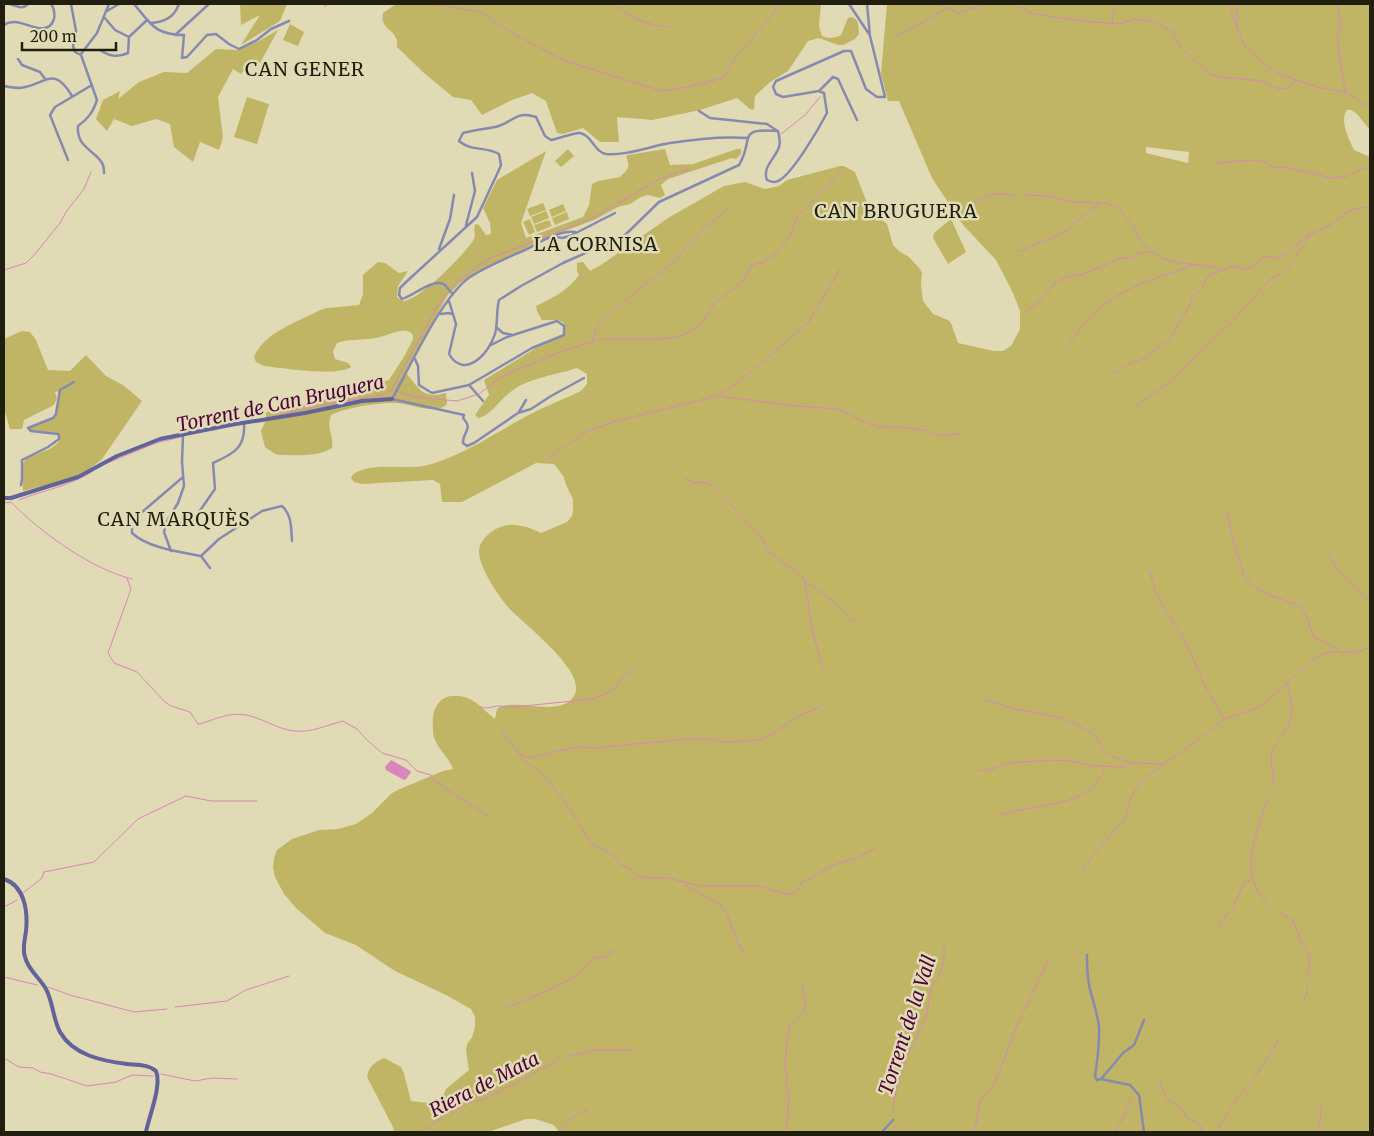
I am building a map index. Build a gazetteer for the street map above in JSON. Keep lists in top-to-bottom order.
{
  "districts": [
    "CAN GENER",
    "CAN BRUGUERA",
    "LA CORNISA",
    "CAN MARQUÈS"
  ],
  "water": ["Torrent de Can Bruguera", "Torrent de la Vall", "Riera de Mata"],
  "scale_bar": "200 m"
}
